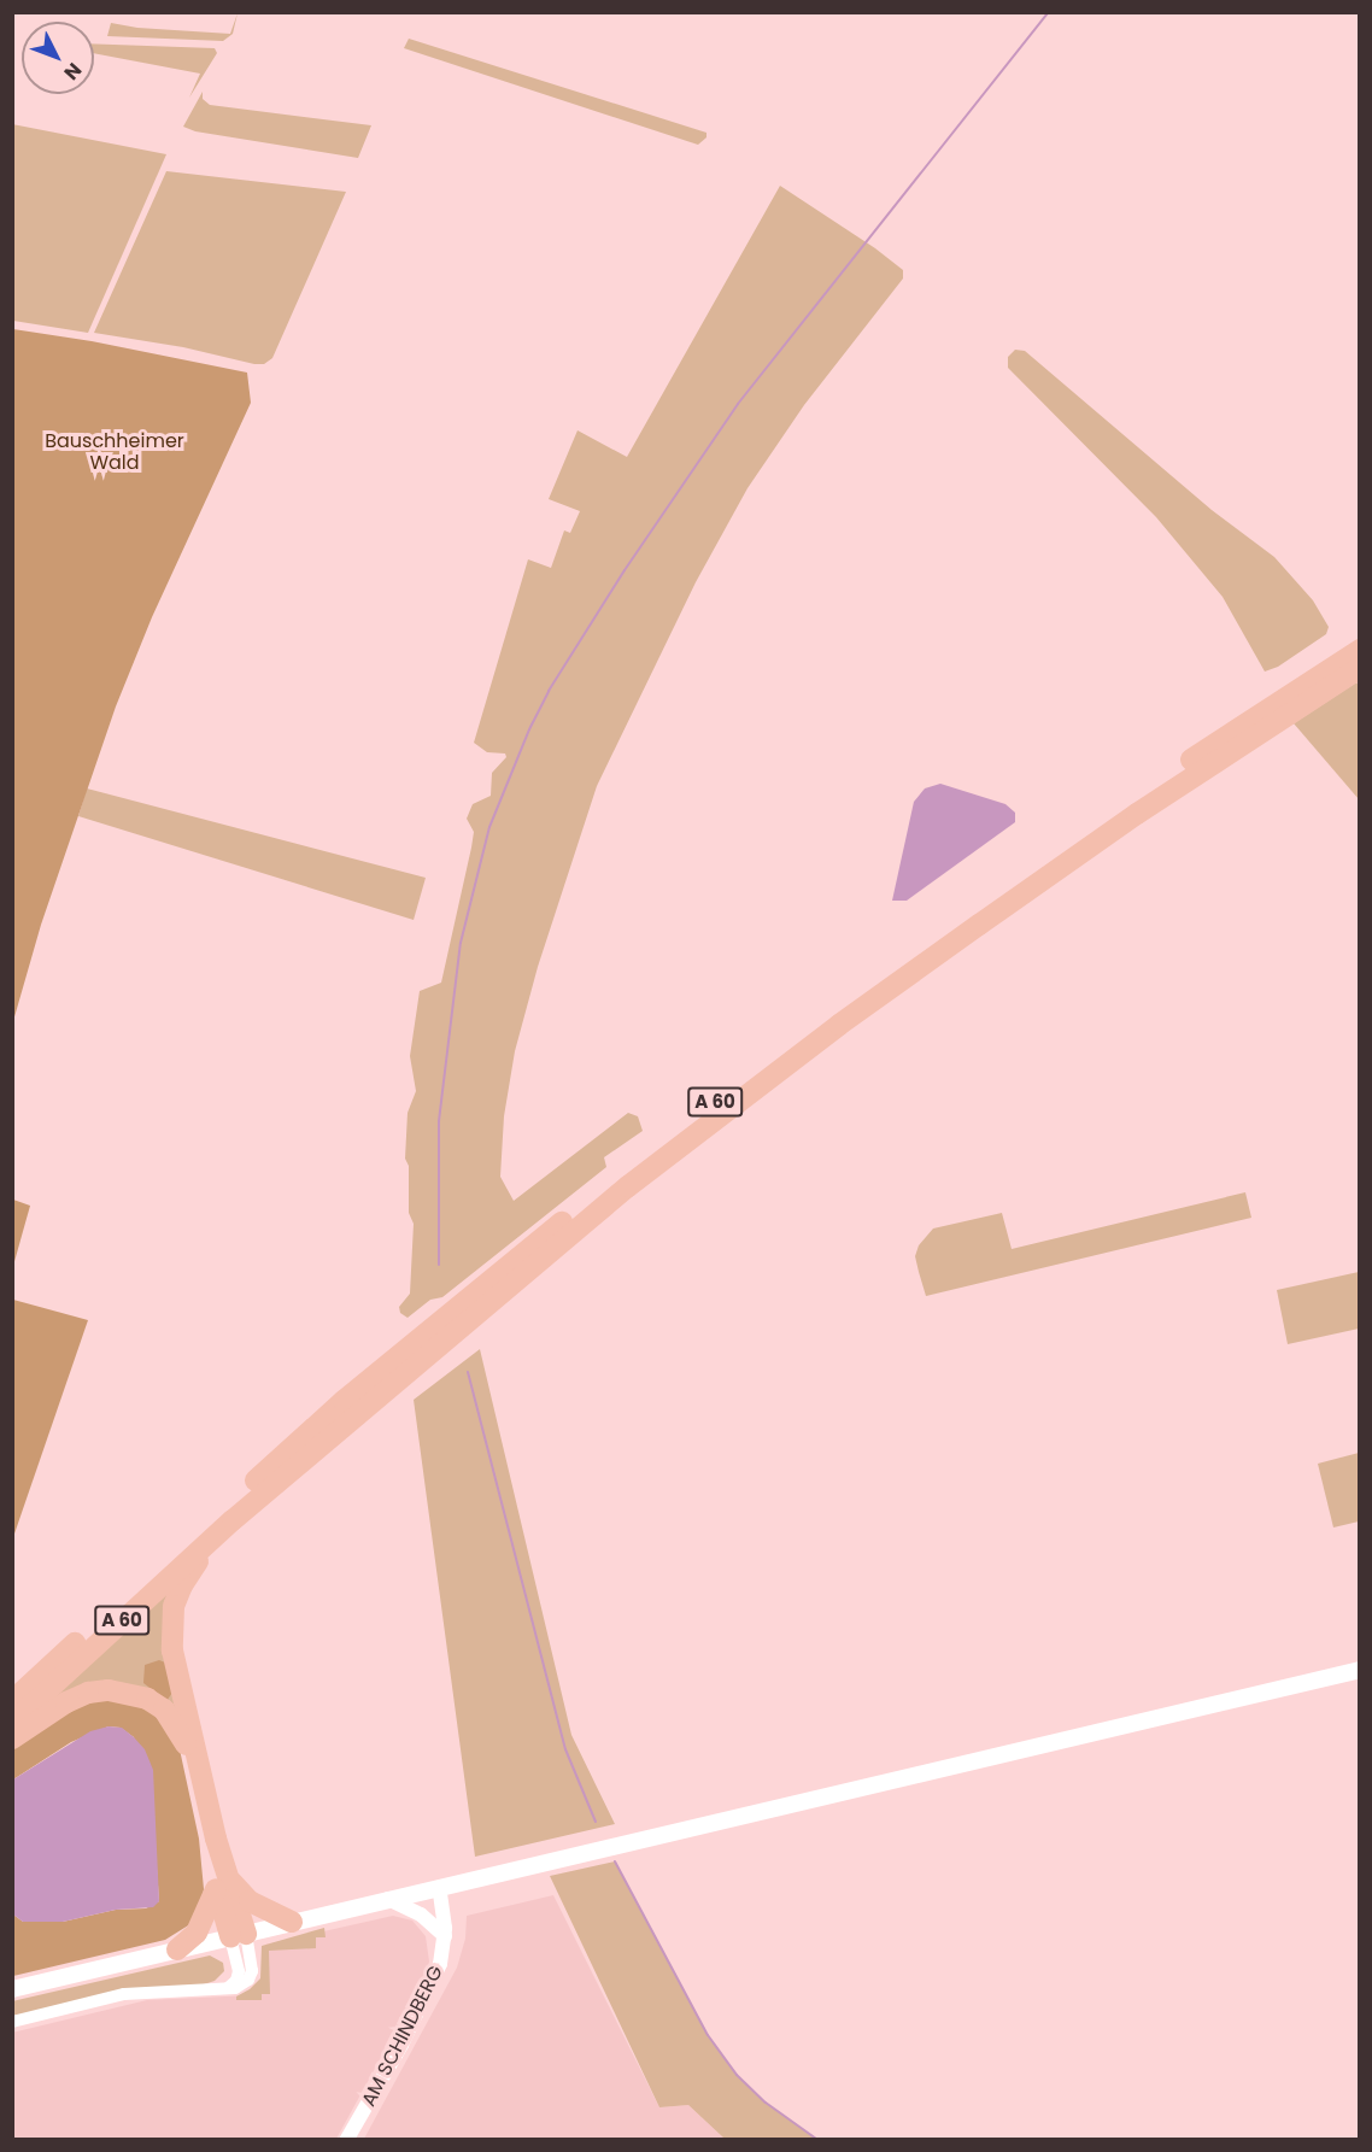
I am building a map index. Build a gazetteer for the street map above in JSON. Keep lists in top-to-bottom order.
{
  "streets": {
    "highway": ["A 60"],
    "street": ["AM SCHINDBERG"]
  },
  "parks": ["Bauschheimer Wald"],
  "north": "bottom right"
}
